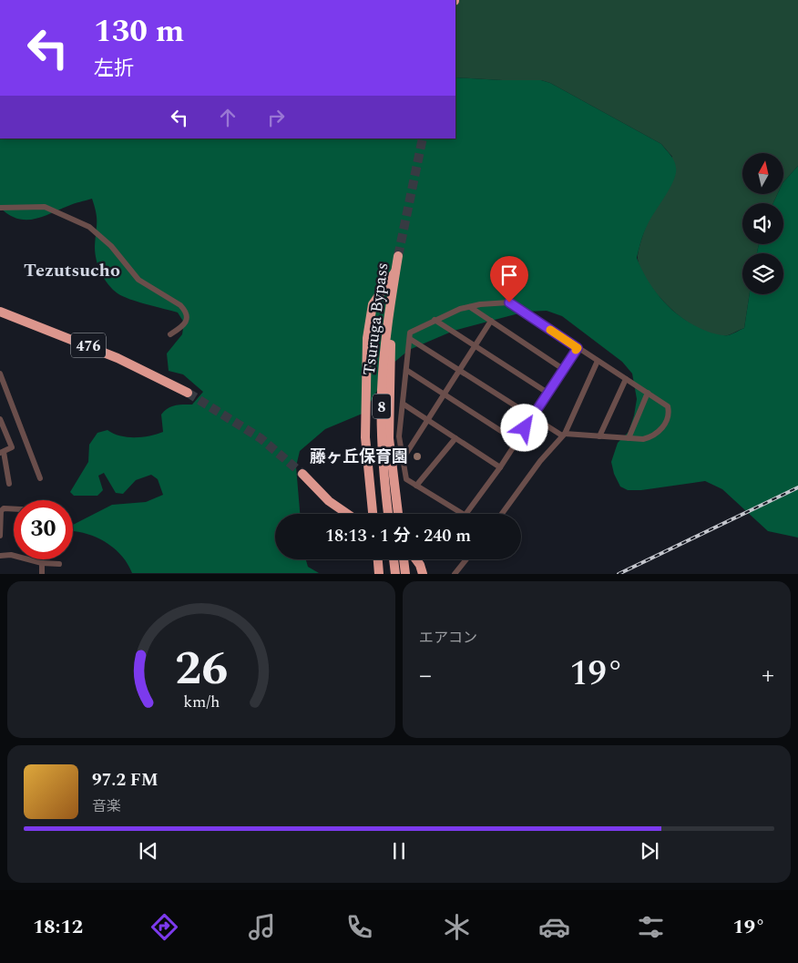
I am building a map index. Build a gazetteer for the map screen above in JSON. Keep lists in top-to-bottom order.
{
  "streets": {
    "highway": ["Tsuruga Bypass", "476", "8"]
  },
  "districts": ["Tezutsucho"],
  "places": ["藤ヶ丘保育園"],
  "north": "top",
  "page": {
    "turn": ["130 m", "左折"],
    "limit": "30",
    "trip": "18:13 · 1 分 · 240 m",
    "tile": "エアコン",
    "heat": ["−", "19°", "+"],
    "song": ["97.2 FM", "音楽"],
    "tabs": ["18:12", "19°"],
    "gauge": ["26", "km/h"]
  }
}
